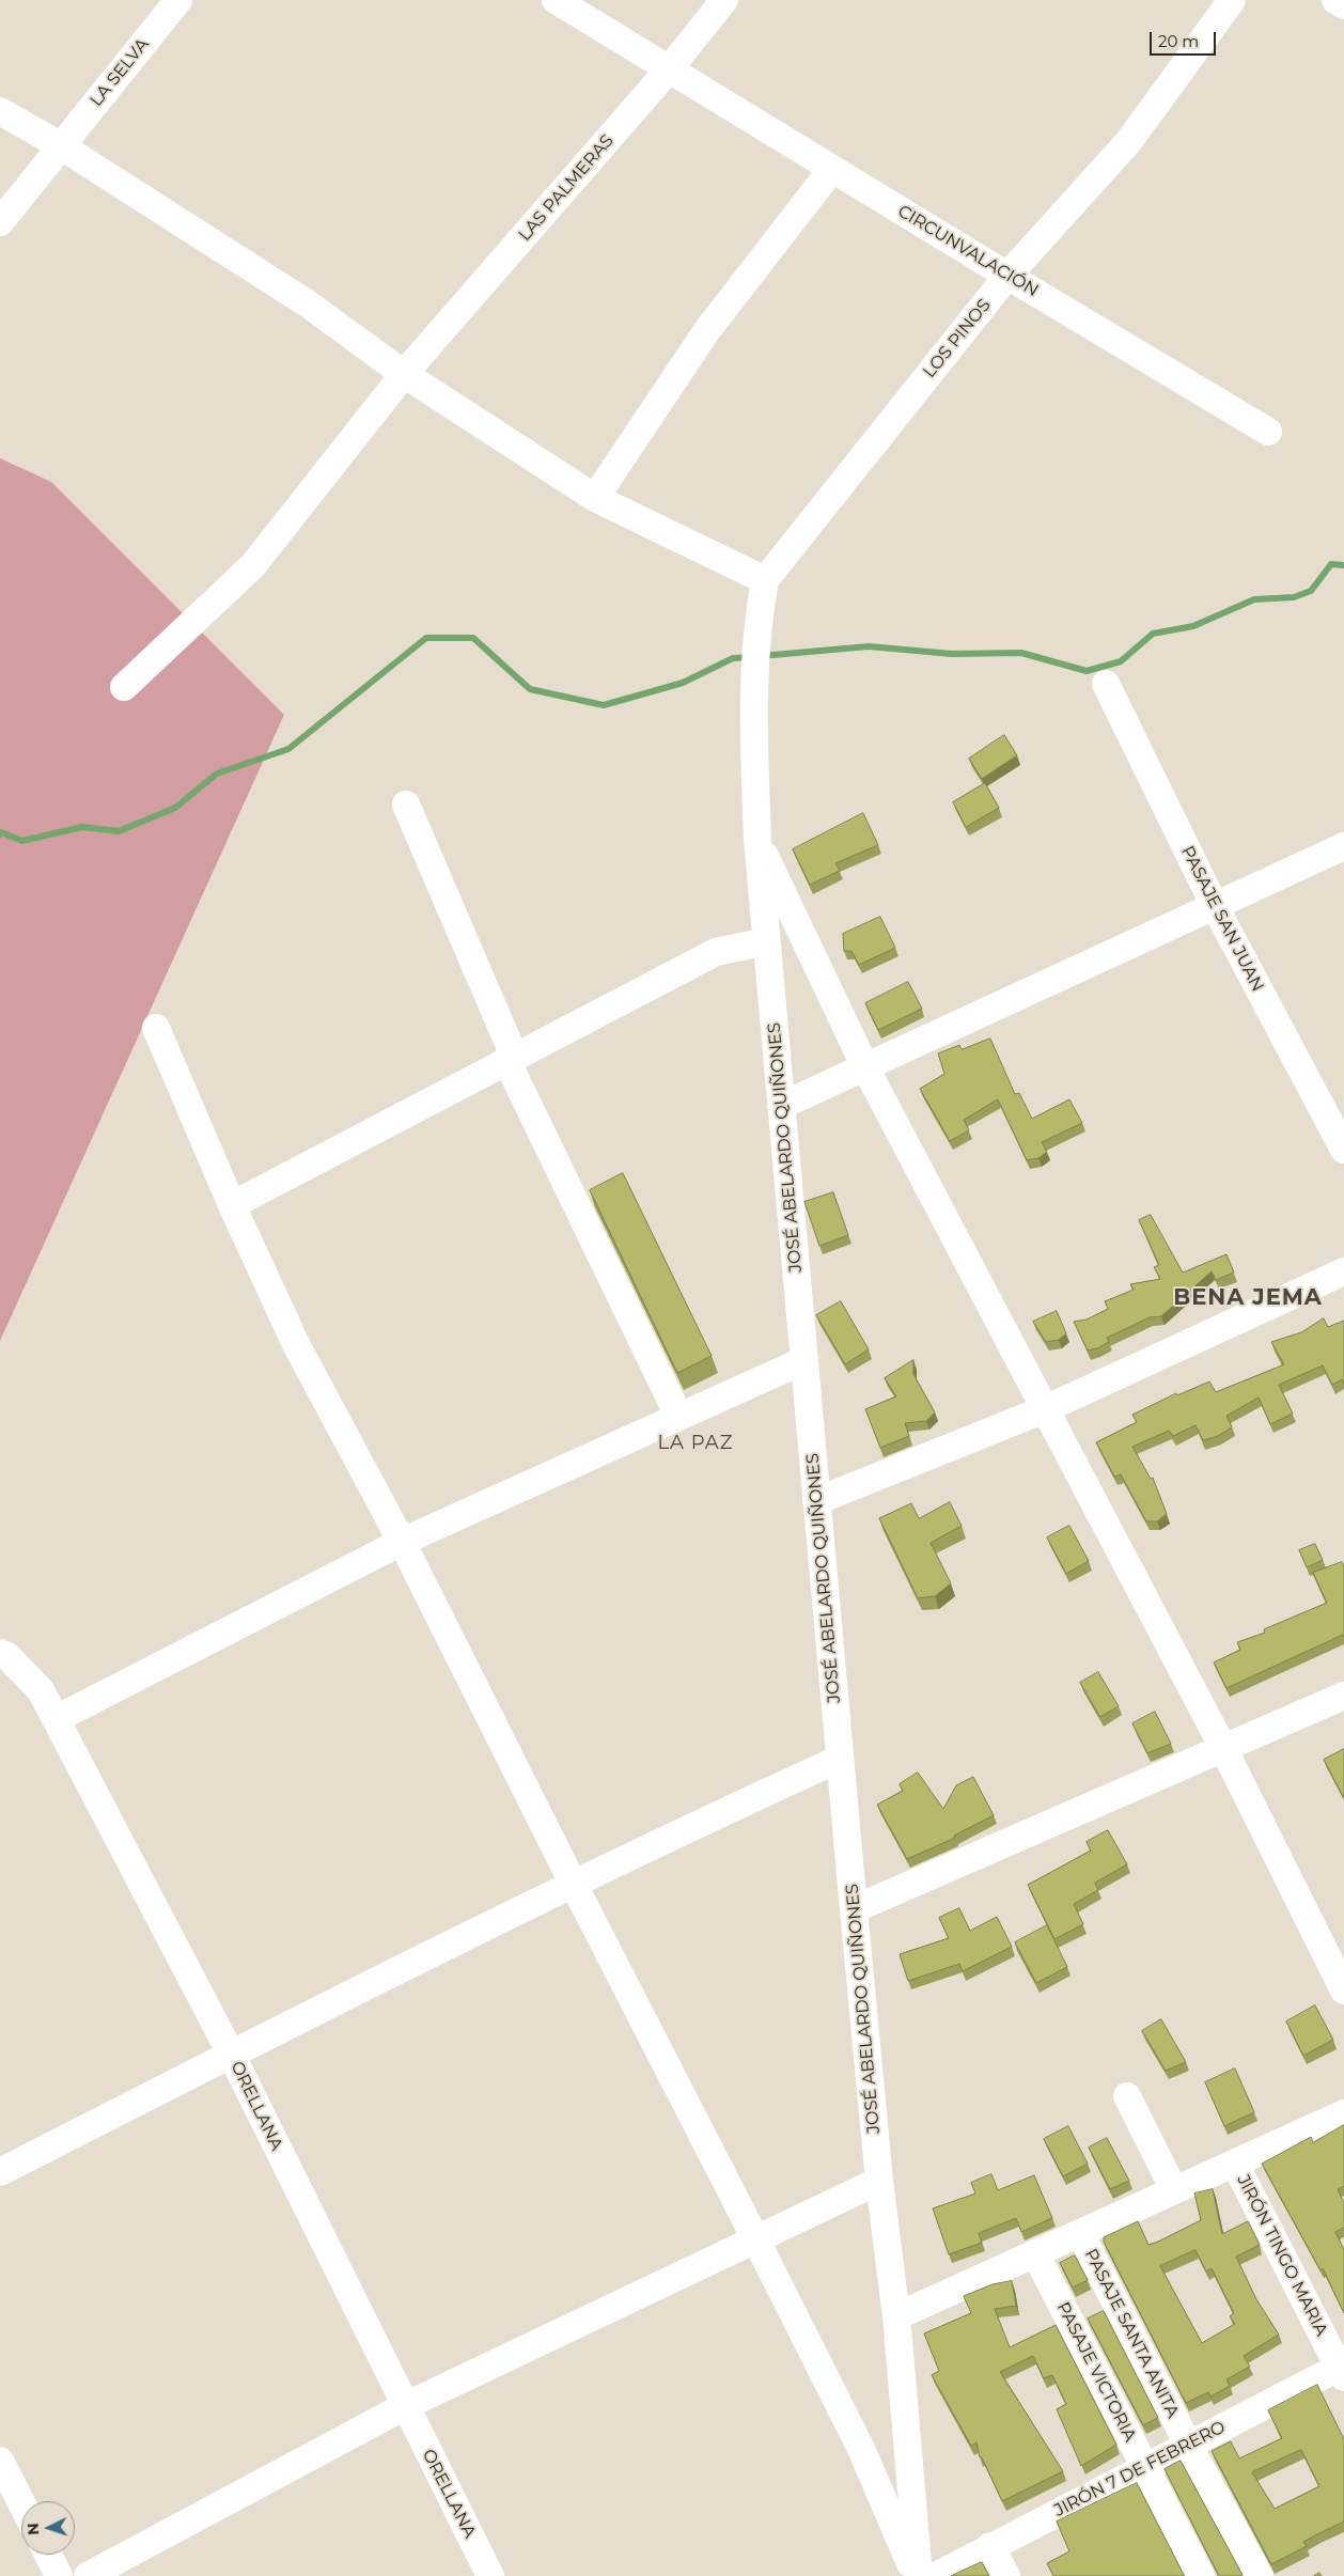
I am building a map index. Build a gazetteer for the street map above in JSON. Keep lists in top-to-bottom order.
{
  "streets": {
    "street": [
      "LA SELVA",
      "LAS PALMERAS",
      "CIRCUNVALACIÓN",
      "LOS PINOS",
      "PASAJE SAN JUAN",
      "JOSÉ ABELARDO QUIÑONES",
      "ORELLANA",
      "JIRÓN TINGO MARIA",
      "PASAJE SANTA ANITA",
      "PASAJE VICTORIA",
      "JIRÓN 7 DE FEBRERO"
    ]
  },
  "crossings": [
    ["LAS PALMERAS", "CIRCUNVALACIÓN"],
    ["CIRCUNVALACIÓN", "LOS PINOS"],
    ["LOS PINOS", "JOSÉ ABELARDO QUIÑONES"],
    ["JIRÓN TINGO MARIA", "JIRÓN 7 DE FEBRERO"],
    ["PASAJE SANTA ANITA", "JIRÓN 7 DE FEBRERO"],
    ["PASAJE VICTORIA", "JIRÓN 7 DE FEBRERO"]
  ],
  "districts": ["BENA JEMA", "LA PAZ"],
  "scale_bar": "20 m",
  "north": "left"
}
